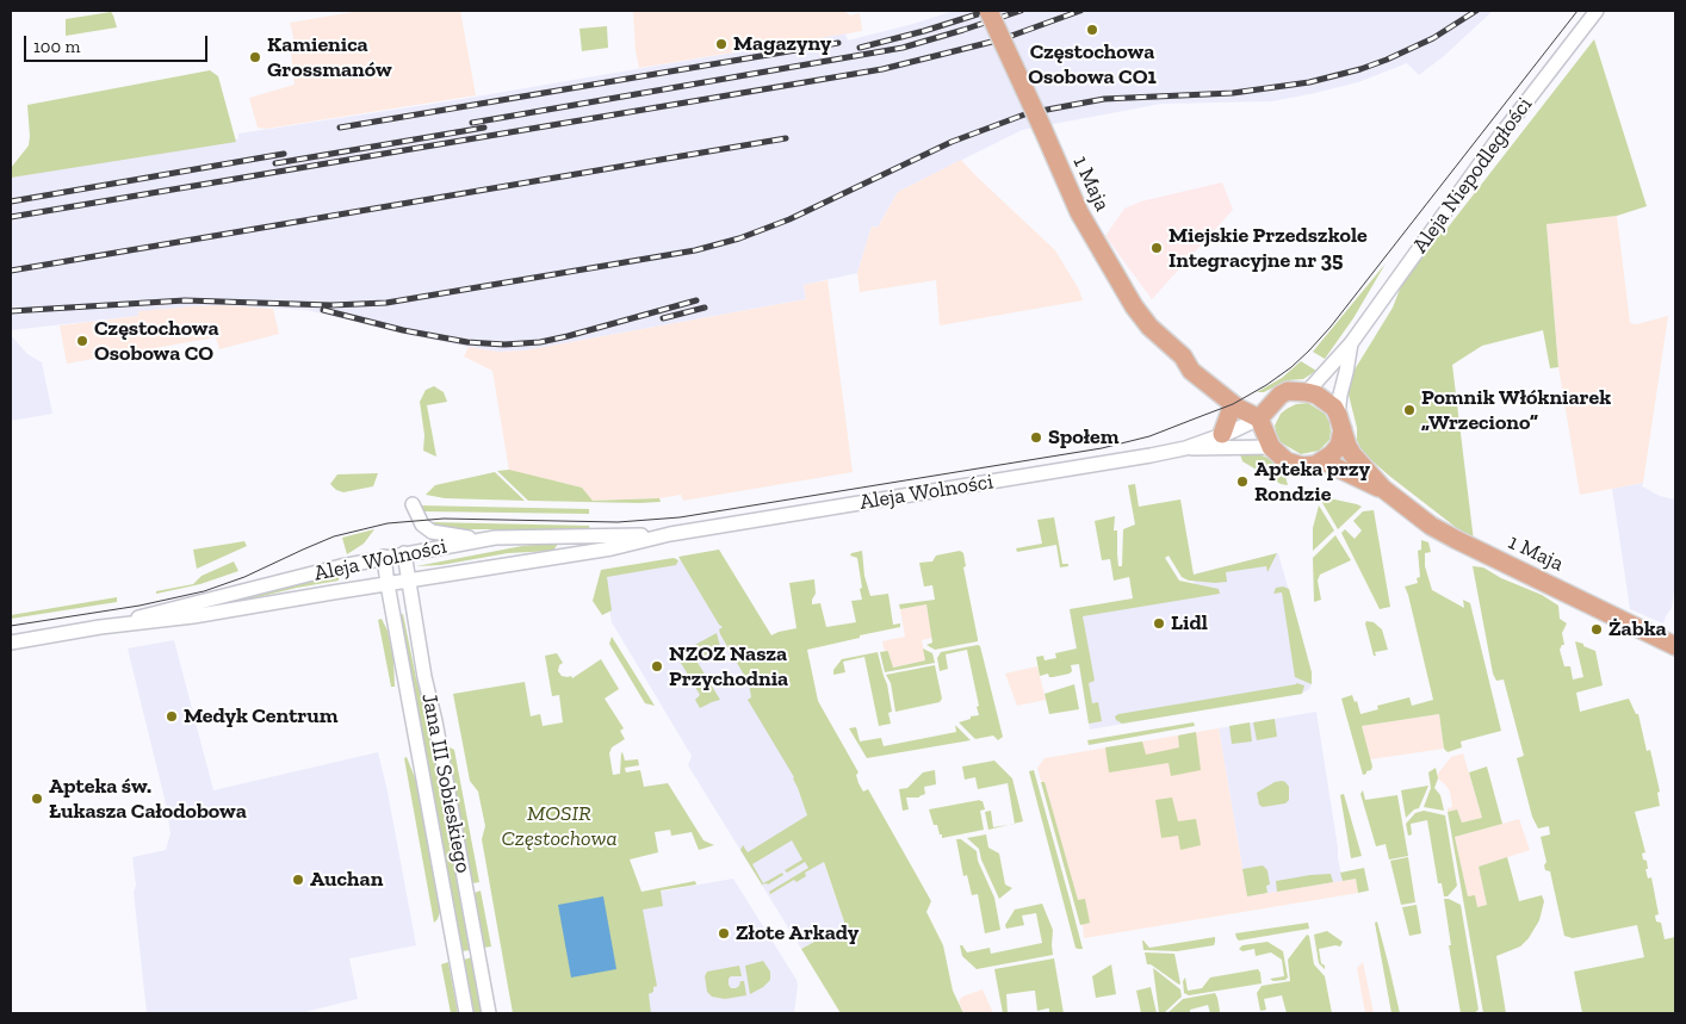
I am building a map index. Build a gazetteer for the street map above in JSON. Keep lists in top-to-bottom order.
{
  "streets": {
    "main road": ["1 Maja"],
    "street": ["Aleja Niepodległości", "Aleja Wolności", "Jana III Sobieskiego"]
  },
  "crossings": [
    ["Aleja Niepodległości", "1 Maja"],
    ["Aleja Niepodległości", "Aleja Wolności"],
    ["1 Maja", "Aleja Wolności"],
    ["Aleja Wolności", "Jana III Sobieskiego"]
  ],
  "parks": ["MOSIR Częstochowa"],
  "places": [
    "Częstochowa Osobowa CO1",
    "Magazyny",
    "Kamienica Grossmanów",
    "Miejskie Przedszkole Integracyjne nr 35",
    "Częstochowa Osobowa CO",
    "Pomnik Włókniarek „Wrzeciono”",
    "Społem",
    "Apteka przy Rondzie",
    "Lidl",
    "Żabka",
    "NZOZ Nasza Przychodnia",
    "Medyk Centrum",
    "Apteka św. Łukasza Całodobowa",
    "Auchan",
    "Złote Arkady"
  ],
  "scale_bar": "100 m"
}
